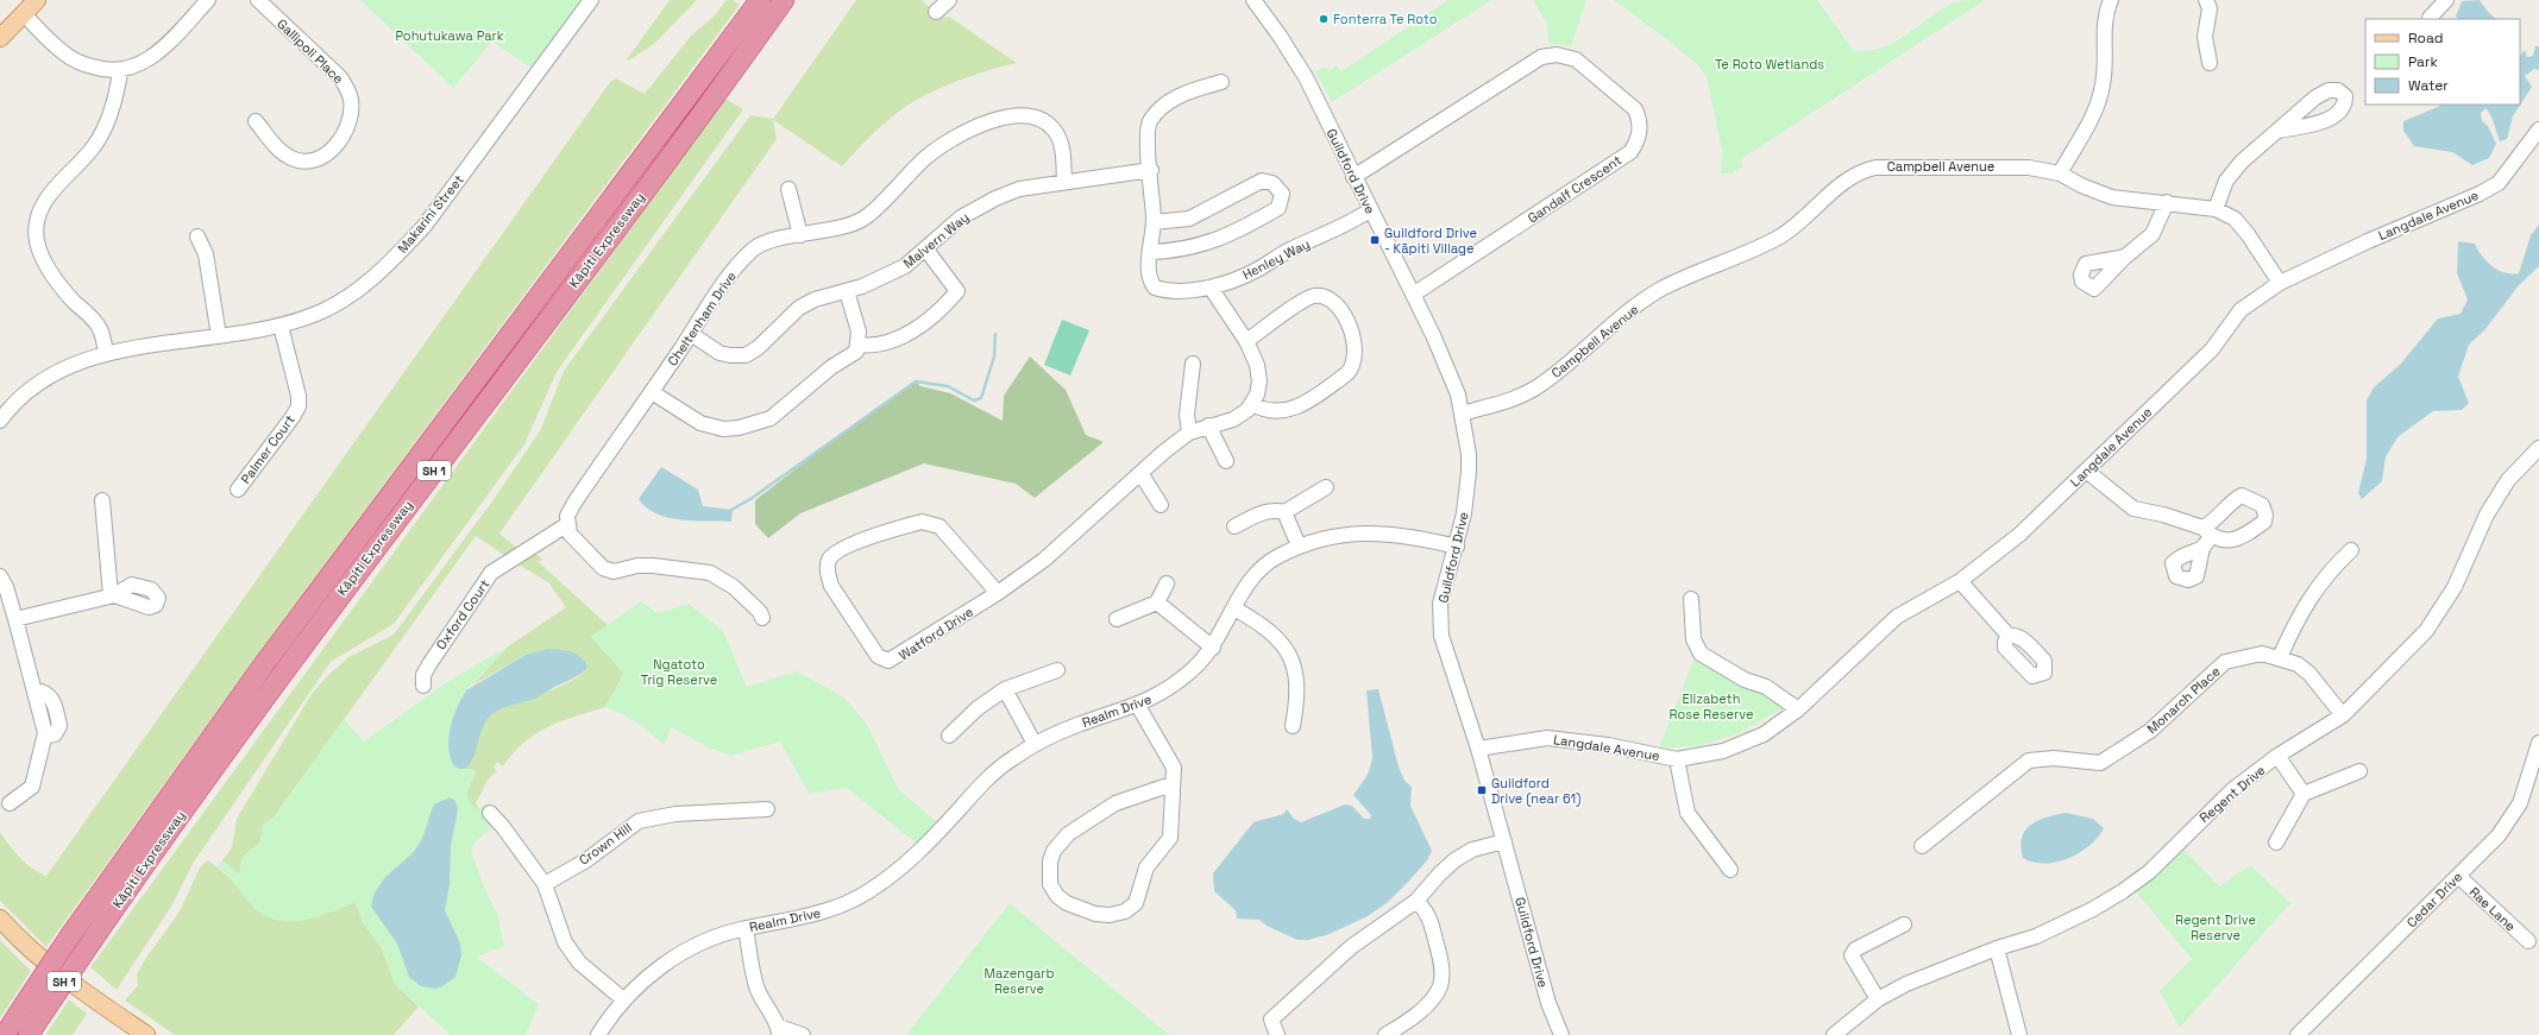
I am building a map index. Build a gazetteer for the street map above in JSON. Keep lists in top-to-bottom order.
{
  "streets": {
    "highway": ["Kāpiti Expressway", "SH 1"],
    "street": [
      "Gallipoli Place",
      "Campbell Avenue",
      "Guildford Drive",
      "Gandalf Crescent",
      "Makarini Street",
      "Langdale Avenue",
      "Malvern Way",
      "Henley Way",
      "Cheltenham Drive",
      "Palmer Court",
      "Oxford Court",
      "Watford Drive",
      "Monarch Place",
      "Realm Drive",
      "Regent Drive",
      "Crown Hill",
      "Cedar Drive",
      "Rae Lane"
    ]
  },
  "crossings": [
    ["Campbell Avenue", "Guildford Drive"],
    ["Campbell Avenue", "Langdale Avenue"],
    ["Guildford Drive", "Gandalf Crescent"],
    ["Guildford Drive", "Langdale Avenue"],
    ["Guildford Drive", "Henley Way"],
    ["Guildford Drive", "Realm Drive"],
    ["Makarini Street", "Palmer Court"],
    ["Malvern Way", "Cheltenham Drive"],
    ["Cheltenham Drive", "Oxford Court"],
    ["Monarch Place", "Regent Drive"],
    ["Cedar Drive", "Rae Lane"]
  ],
  "parks": [
    "Pohutukawa Park",
    "Te Roto Wetlands",
    "Ngatoto Trig Reserve",
    "Elizabeth Rose Reserve",
    "Regent Drive Reserve",
    "Mazengarb Reserve"
  ],
  "places": {
    "other": ["Fonterra Te Roto"],
    "transit": ["Guildford Drive - Kāpiti Village", "Guildford Drive (near 61)"]
  },
  "legend": ["Road", "Park", "Water"]
}
